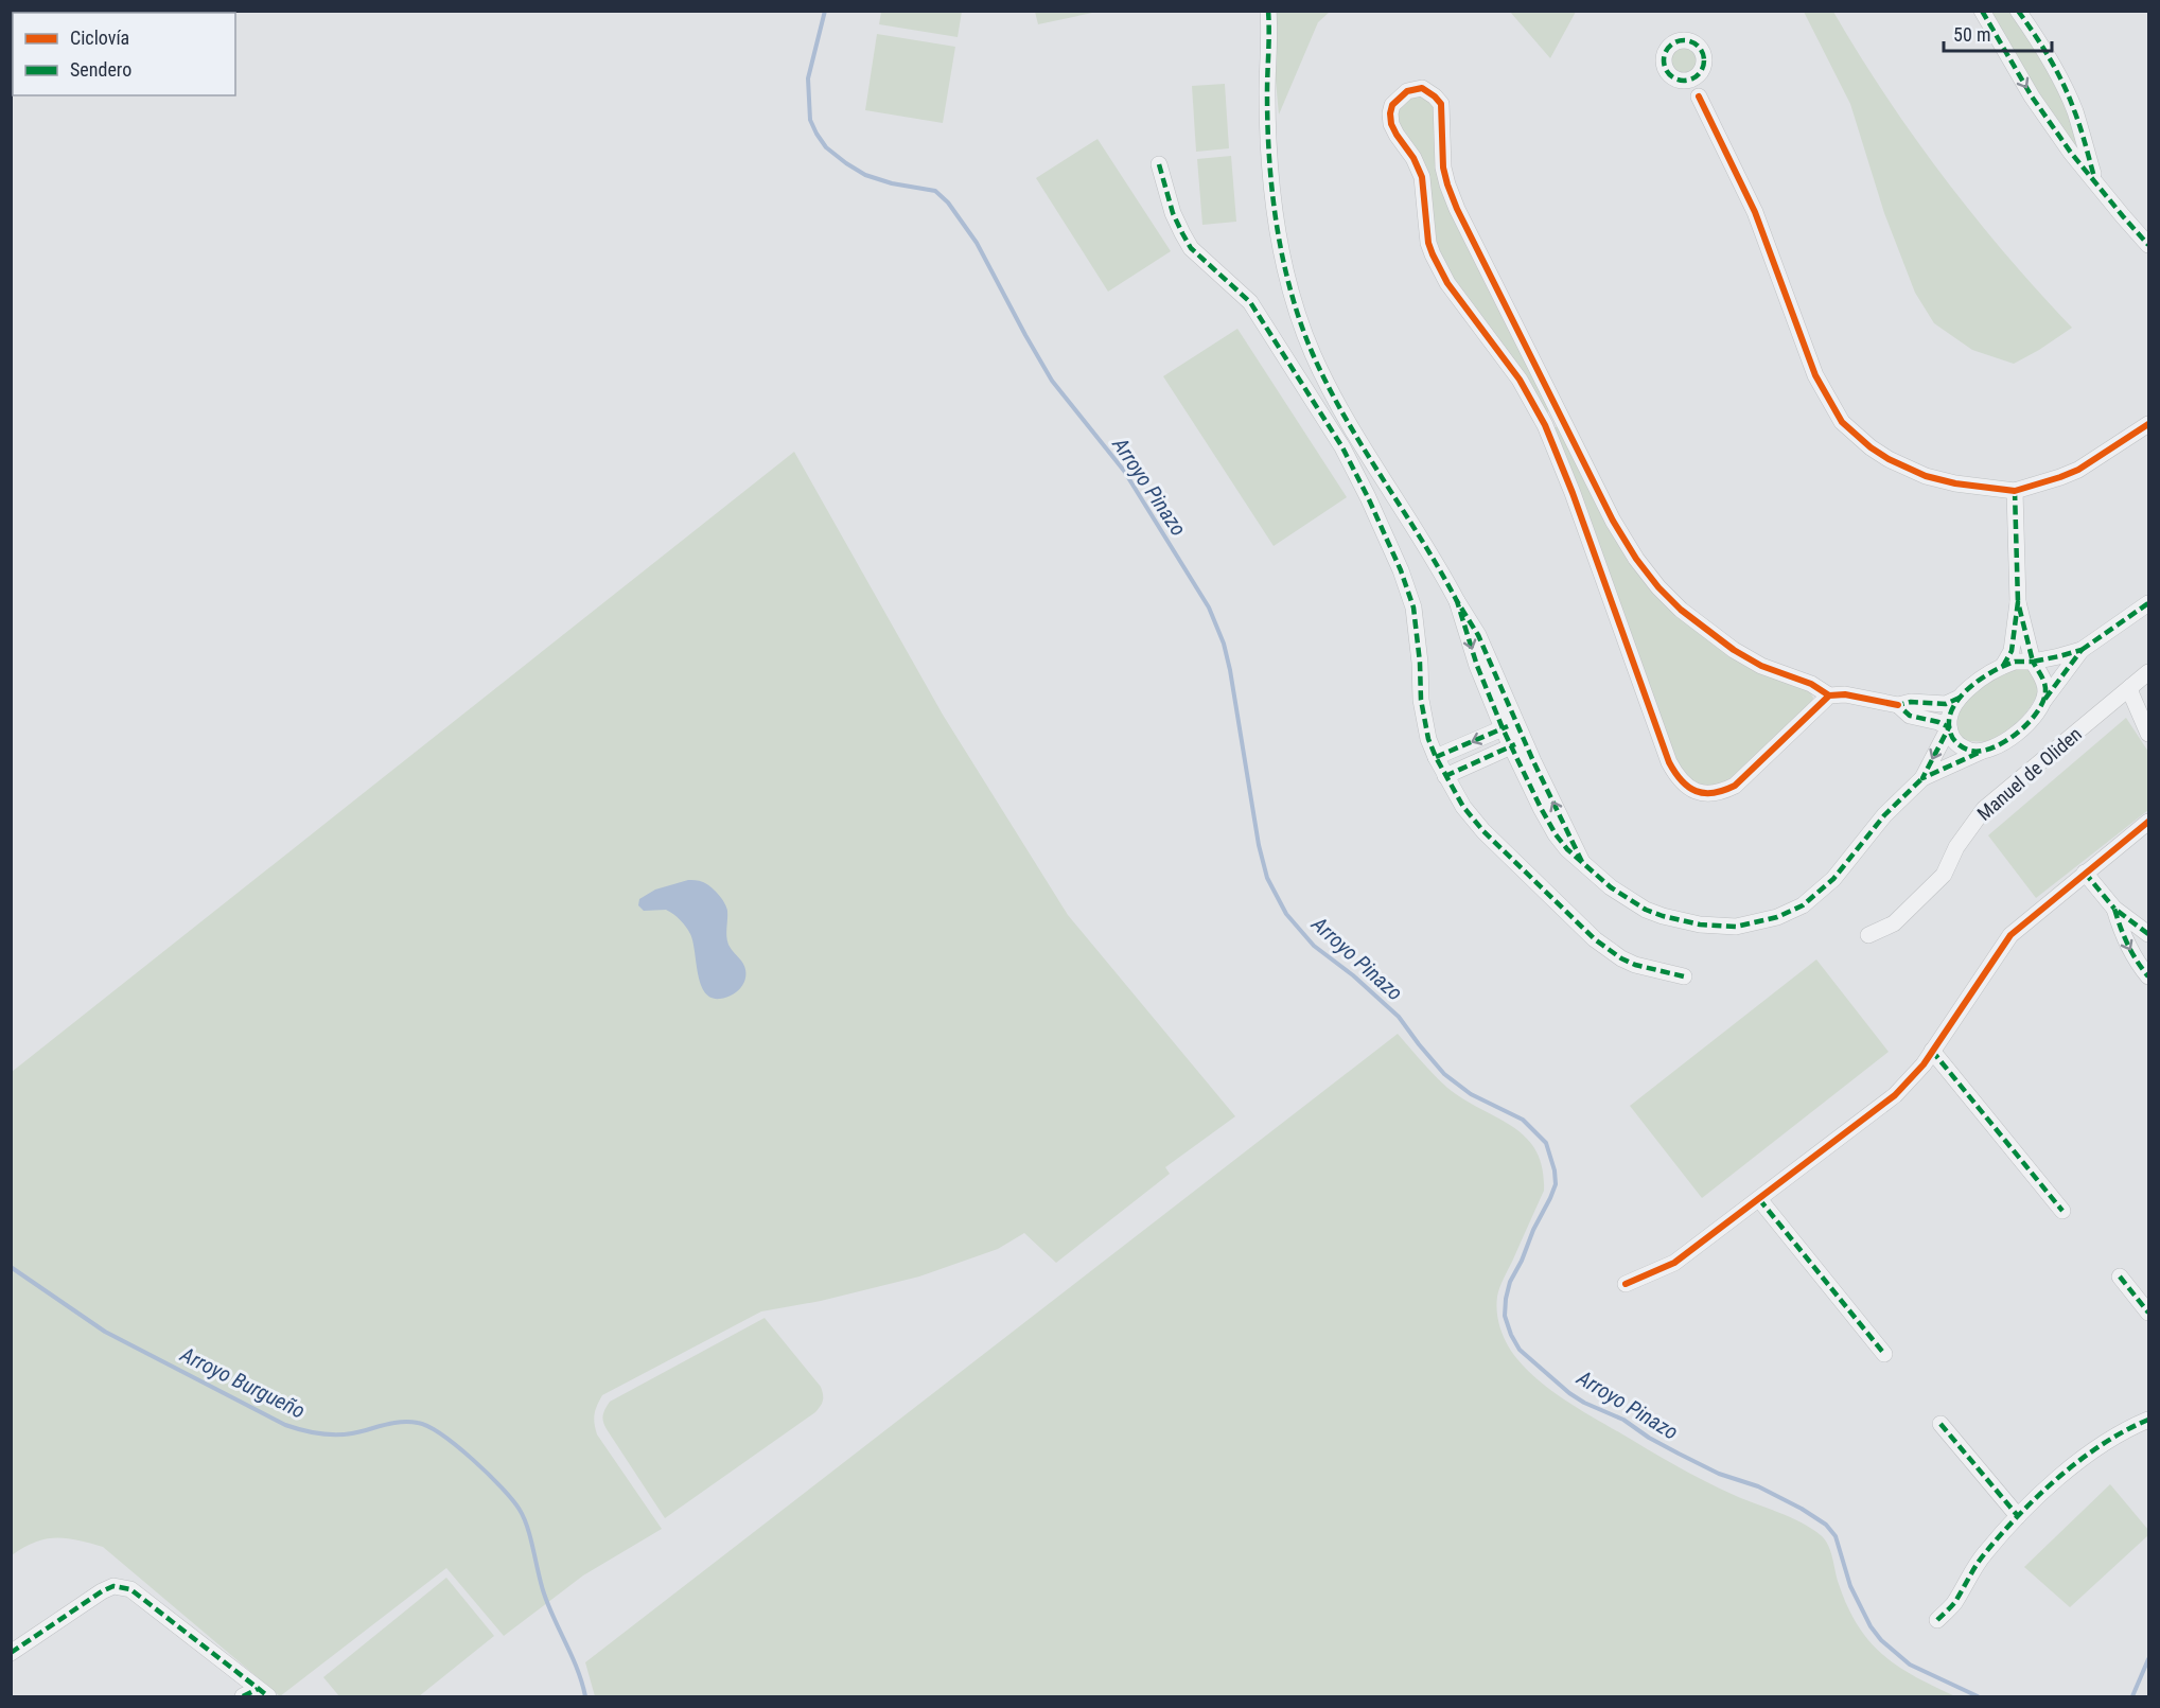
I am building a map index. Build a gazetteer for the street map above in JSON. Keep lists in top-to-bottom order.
{
  "streets": {
    "street": ["Manuel de Oliden"]
  },
  "water": ["Arroyo Pinazo", "Arroyo Burgueño"],
  "legend": ["Ciclovía", "Sendero"],
  "scale_bar": "50 m"
}
